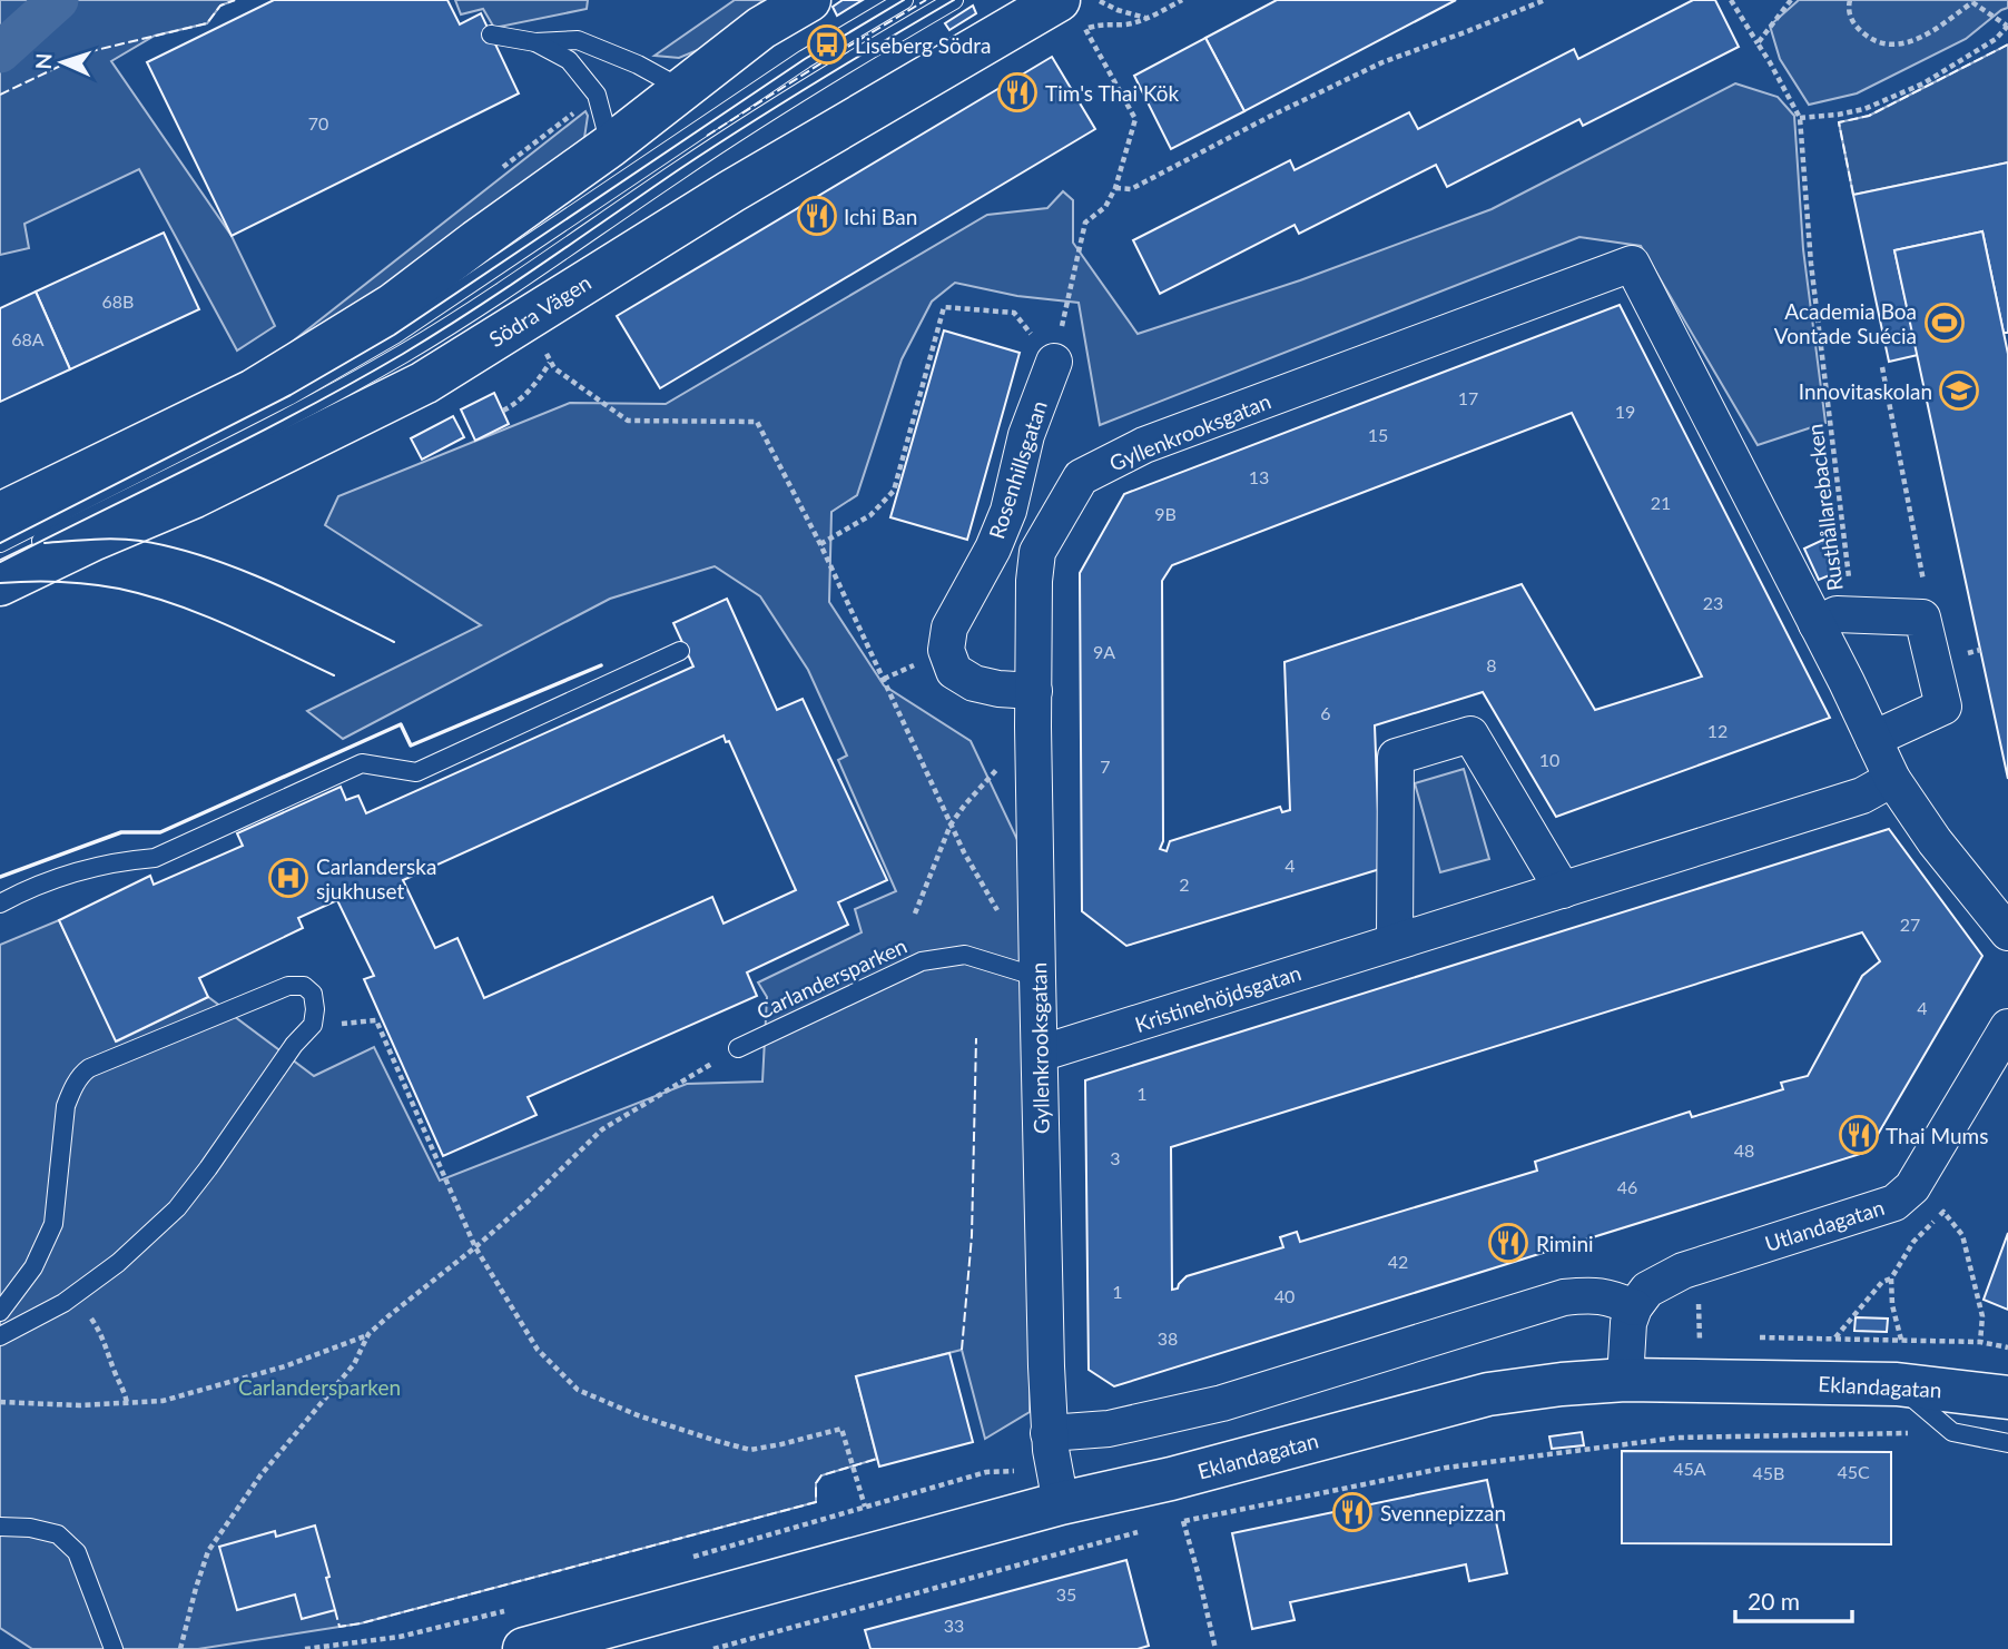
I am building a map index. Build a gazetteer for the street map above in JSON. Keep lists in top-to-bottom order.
{
  "streets": {
    "main road": ["Södra Vägen", "Eklandagatan"],
    "street": [
      "Gyllenkrooksgatan",
      "Rosenhillsgatan",
      "Kristinehöjdsgatan",
      "Utlandagatan"
    ],
    "lane": ["Carlandersparken"],
    "path": ["Rusthållarebacken"]
  },
  "crossings": [
    ["Gyllenkrooksgatan", "Rosenhillsgatan"],
    ["Gyllenkrooksgatan", "Carlandersparken"],
    ["Gyllenkrooksgatan", "Kristinehöjdsgatan"],
    ["Gyllenkrooksgatan", "Eklandagatan"]
  ],
  "parks": ["Carlandersparken"],
  "places": {
    "bus stop": ["Liseberg Södra"],
    "restaurant": [
      "Tim's Thai Kök",
      "Ichi Ban",
      "Thai Mums",
      "Rimini",
      "Svennepizzan"
    ],
    "sports": ["Academia Boa Vontade Suécia"],
    "school or university": ["Innovitaskolan"],
    "hospital": ["Carlanderska sjukhuset"]
  },
  "house_numbers": [
    "70",
    "68B",
    "68A",
    "17",
    "19",
    "15",
    "13",
    "21",
    "9B",
    "23",
    "9A",
    "8",
    "6",
    "12",
    "10",
    "7",
    "4",
    "2",
    "27",
    "4",
    "1",
    "48",
    "3",
    "46",
    "42",
    "1",
    "40",
    "38",
    "45A",
    "45C",
    "45B",
    "35",
    "33"
  ],
  "scale_bar": "20 m",
  "north": "left"
}
